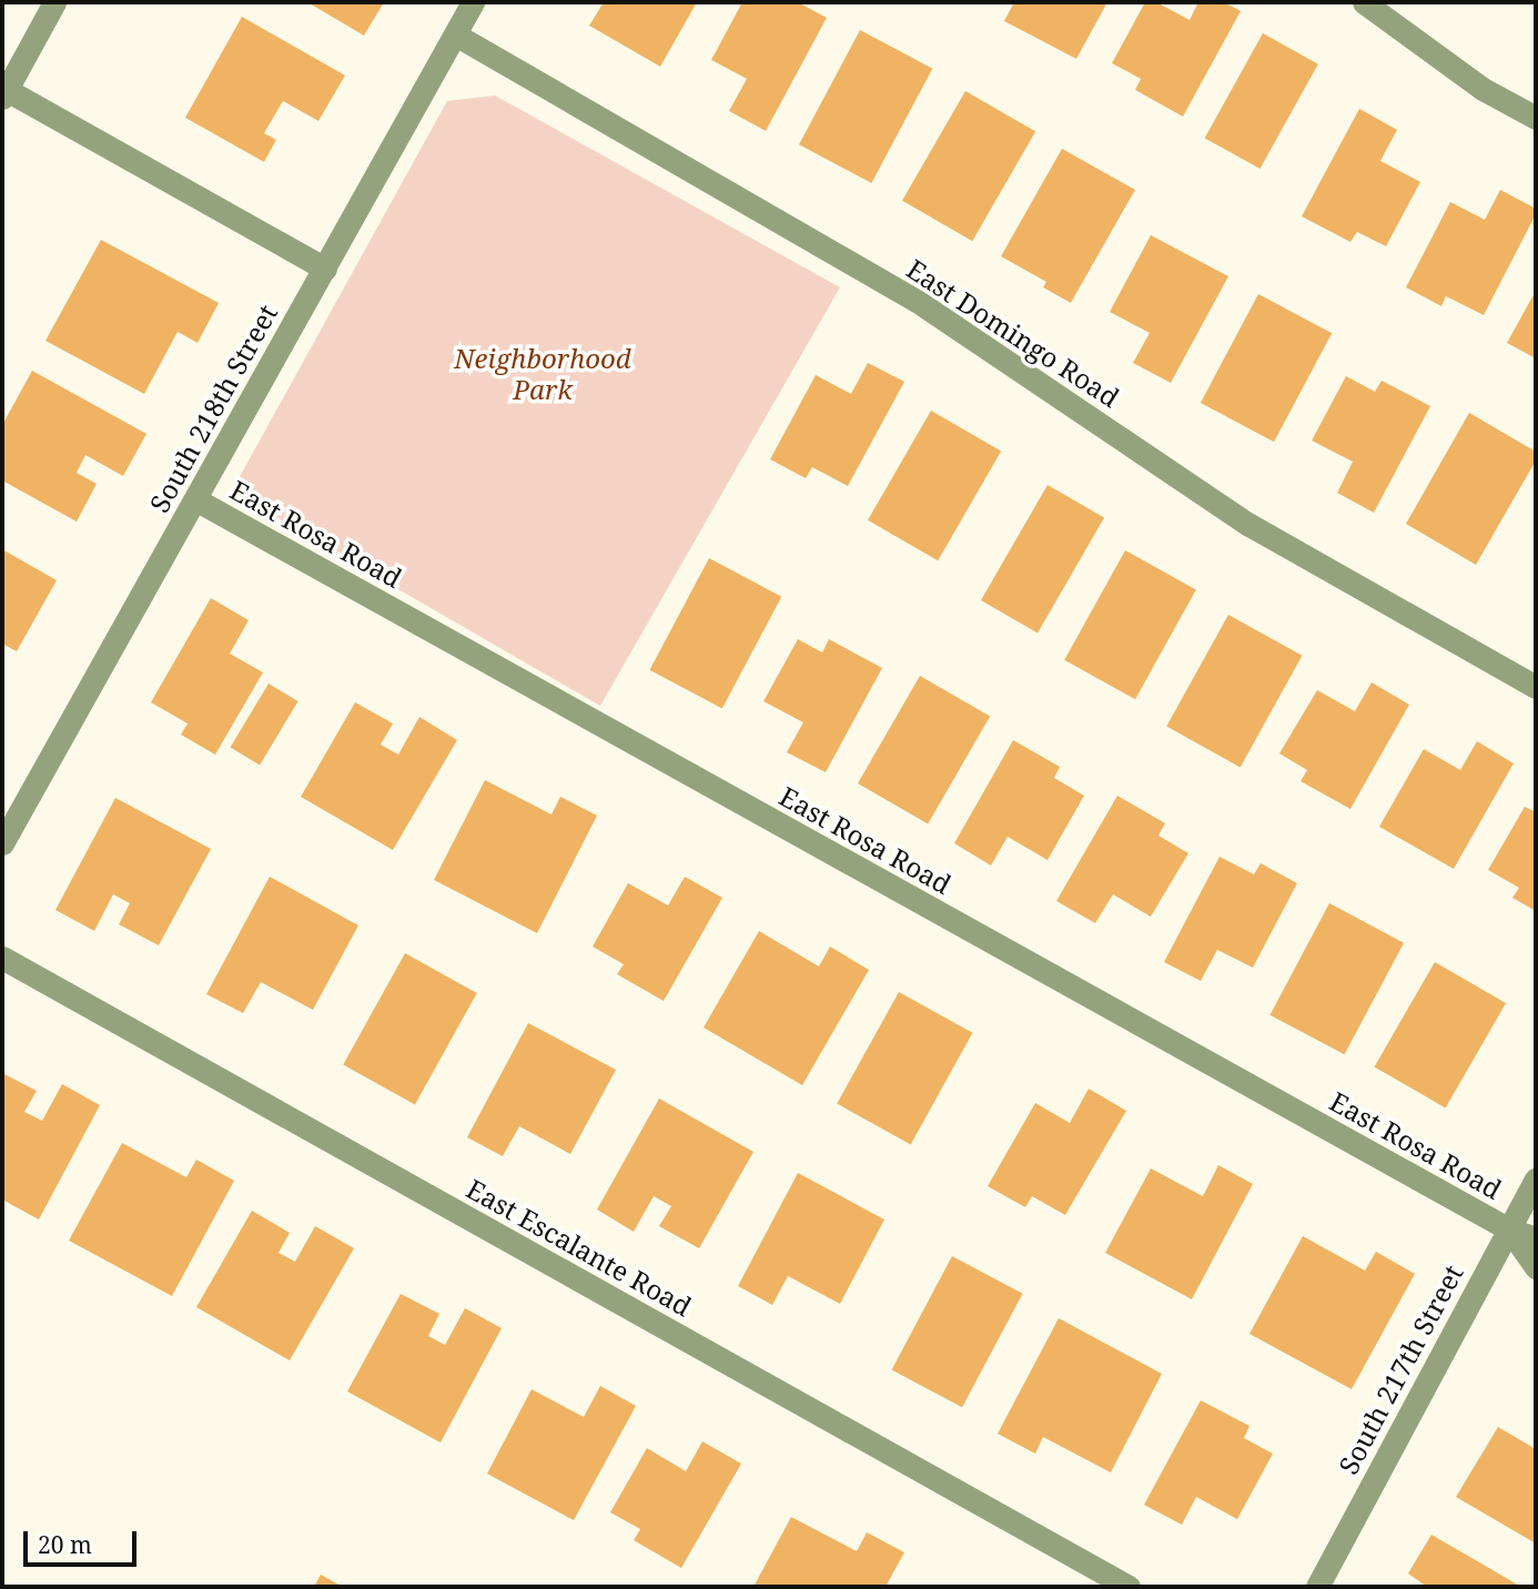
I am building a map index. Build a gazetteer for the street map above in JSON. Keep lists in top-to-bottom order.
{
  "streets": {
    "street": [
      "East Domingo Road",
      "South 218th Street",
      "East Rosa Road",
      "East Escalante Road",
      "South 217th Street"
    ]
  },
  "crossings": [
    ["East Domingo Road", "South 218th Street"],
    ["South 218th Street", "East Rosa Road"],
    ["East Rosa Road", "South 217th Street"]
  ],
  "parks": ["Neighborhood Park"],
  "scale_bar": "20 m"
}
